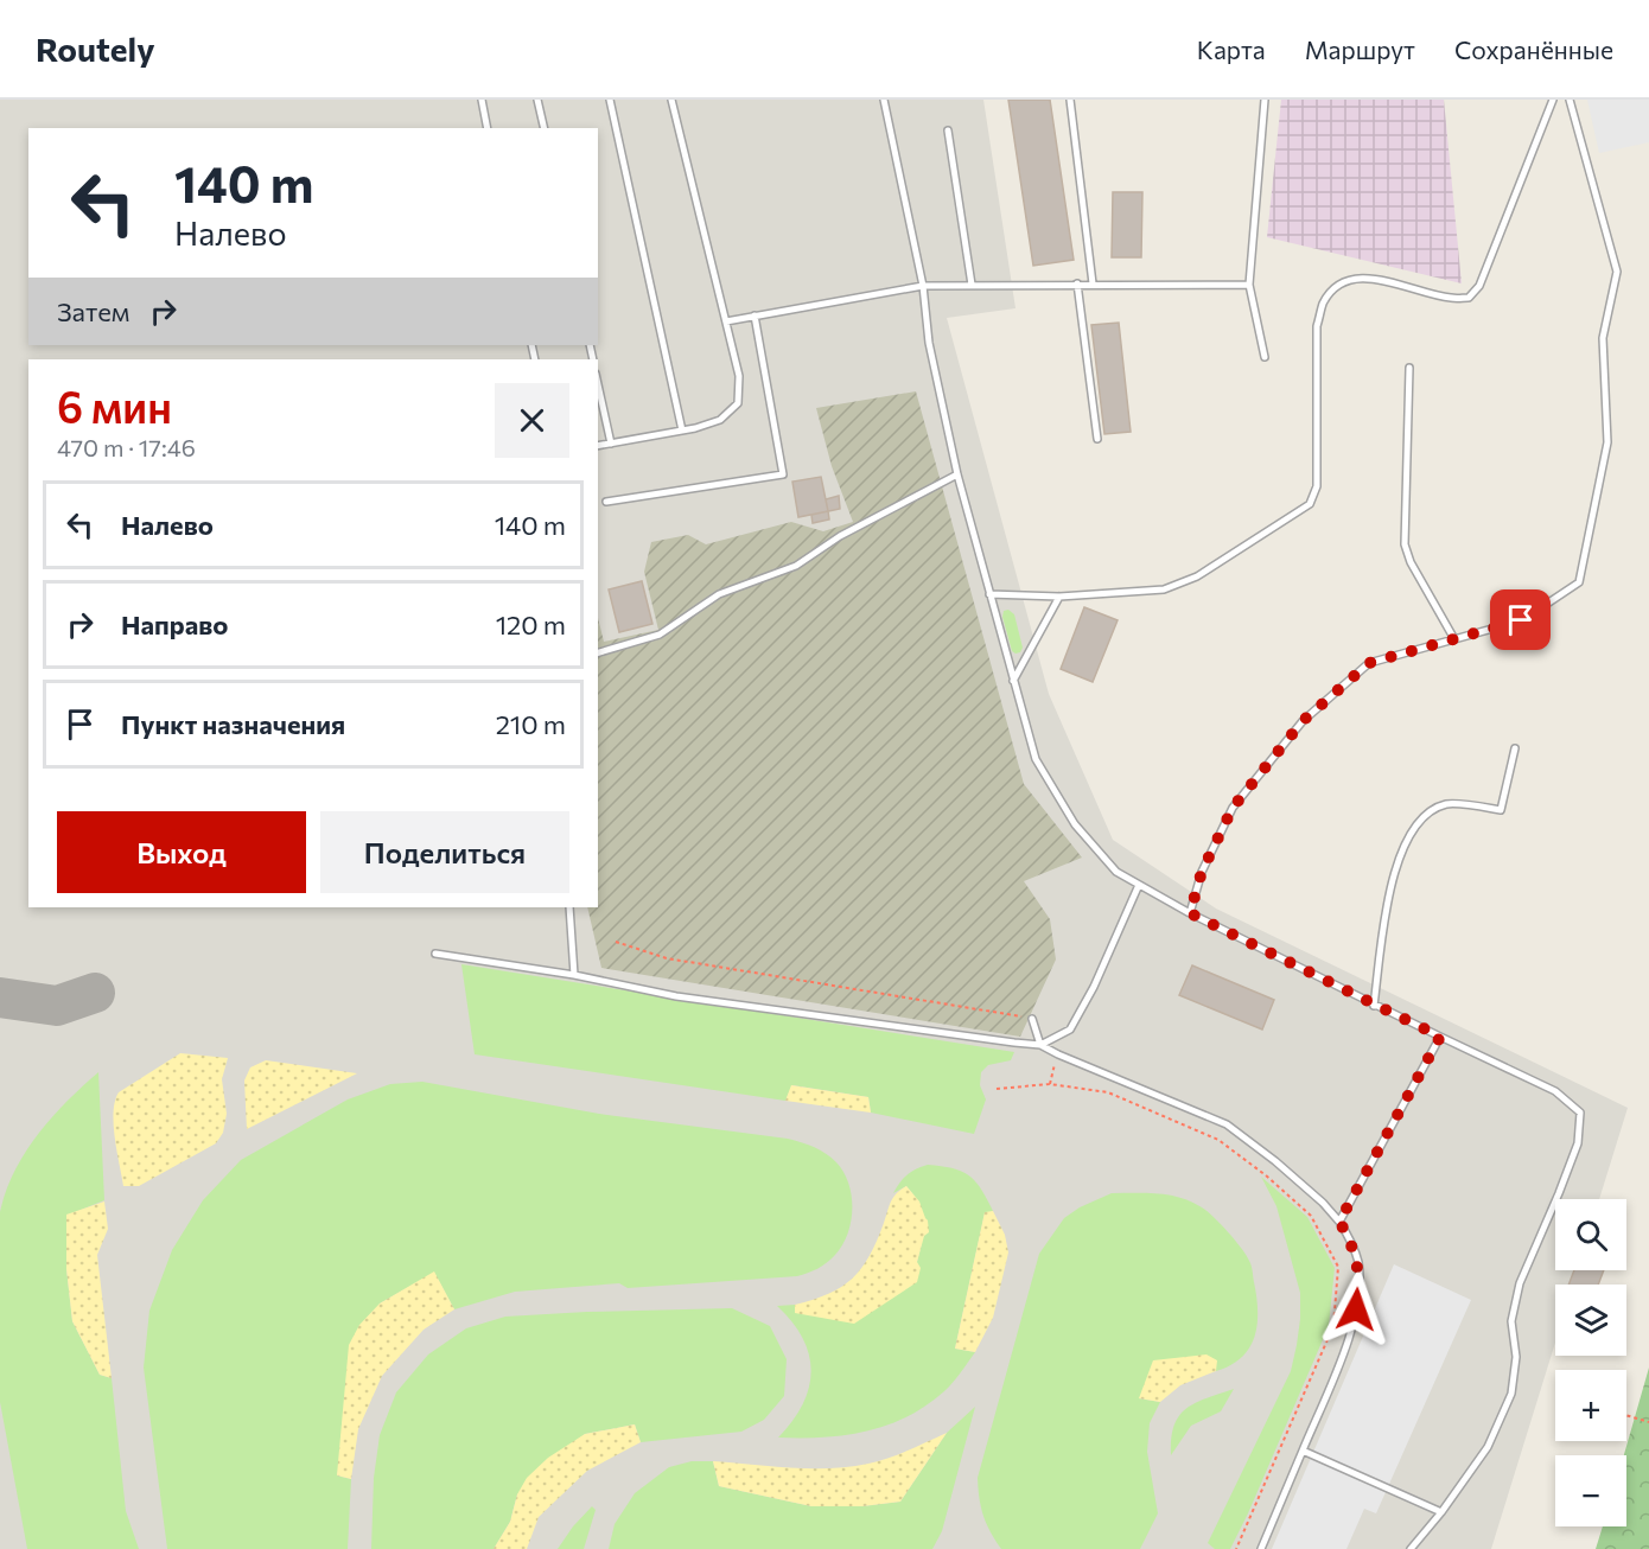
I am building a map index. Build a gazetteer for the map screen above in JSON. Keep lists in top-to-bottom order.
{
  "page": {
    "header": "Routely",
    "nav": ["Карта", "Маршрут", "Сохранённые"],
    "turn": ["140 m", "Налево"],
    "then": "Затем",
    "heading": ["6 мин", "470 m · 17:46"],
    "list": [
      {
        "name": "Налево",
        "value": "140 m"
      },
      {
        "name": "Направо",
        "value": "120 m"
      },
      {
        "name": "Пункт назначения",
        "value": "210 m"
      }
    ],
    "buttons": ["Выход", "Поделиться"],
    "map_buttons": ["+", "−"]
  }
}
